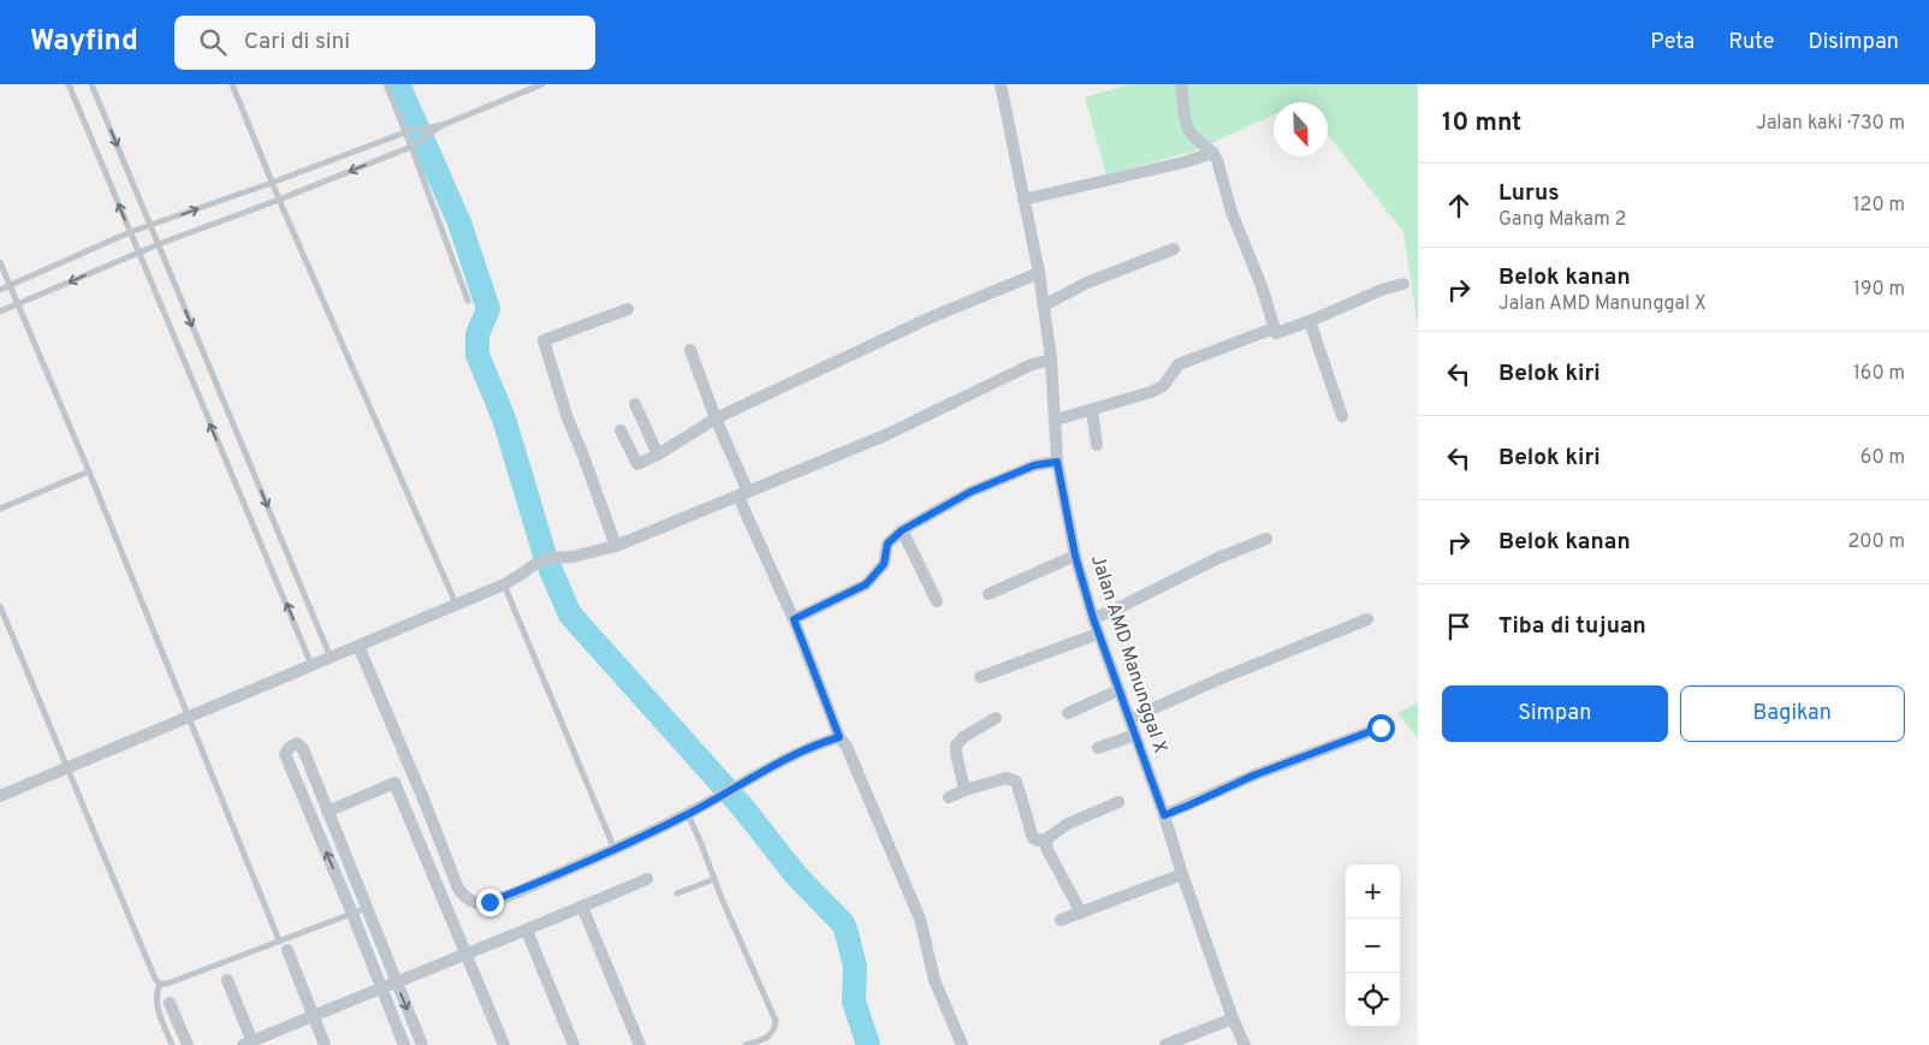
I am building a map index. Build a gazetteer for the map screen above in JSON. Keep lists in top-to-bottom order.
{
  "streets": {
    "street": ["Jalan AMD Manunggal X"]
  },
  "north": "bottom",
  "page": {
    "header": "Wayfind",
    "search": "Cari di sini",
    "nav": ["Peta", "Rute", "Disimpan"],
    "heading": ["10 mnt", "Jalan kaki · 730 m"],
    "list": [
      ["Lurus", "Gang Makam 2", "120 m"],
      ["Belok kanan", "Jalan AMD Manunggal X", "190 m"],
      ["Belok kiri", "160 m"],
      ["Belok kiri", "60 m"],
      ["Belok kanan", "200 m"],
      "Tiba di tujuan"
    ],
    "buttons": ["Simpan", "Bagikan"],
    "map_buttons": ["+", "−"]
  }
}
